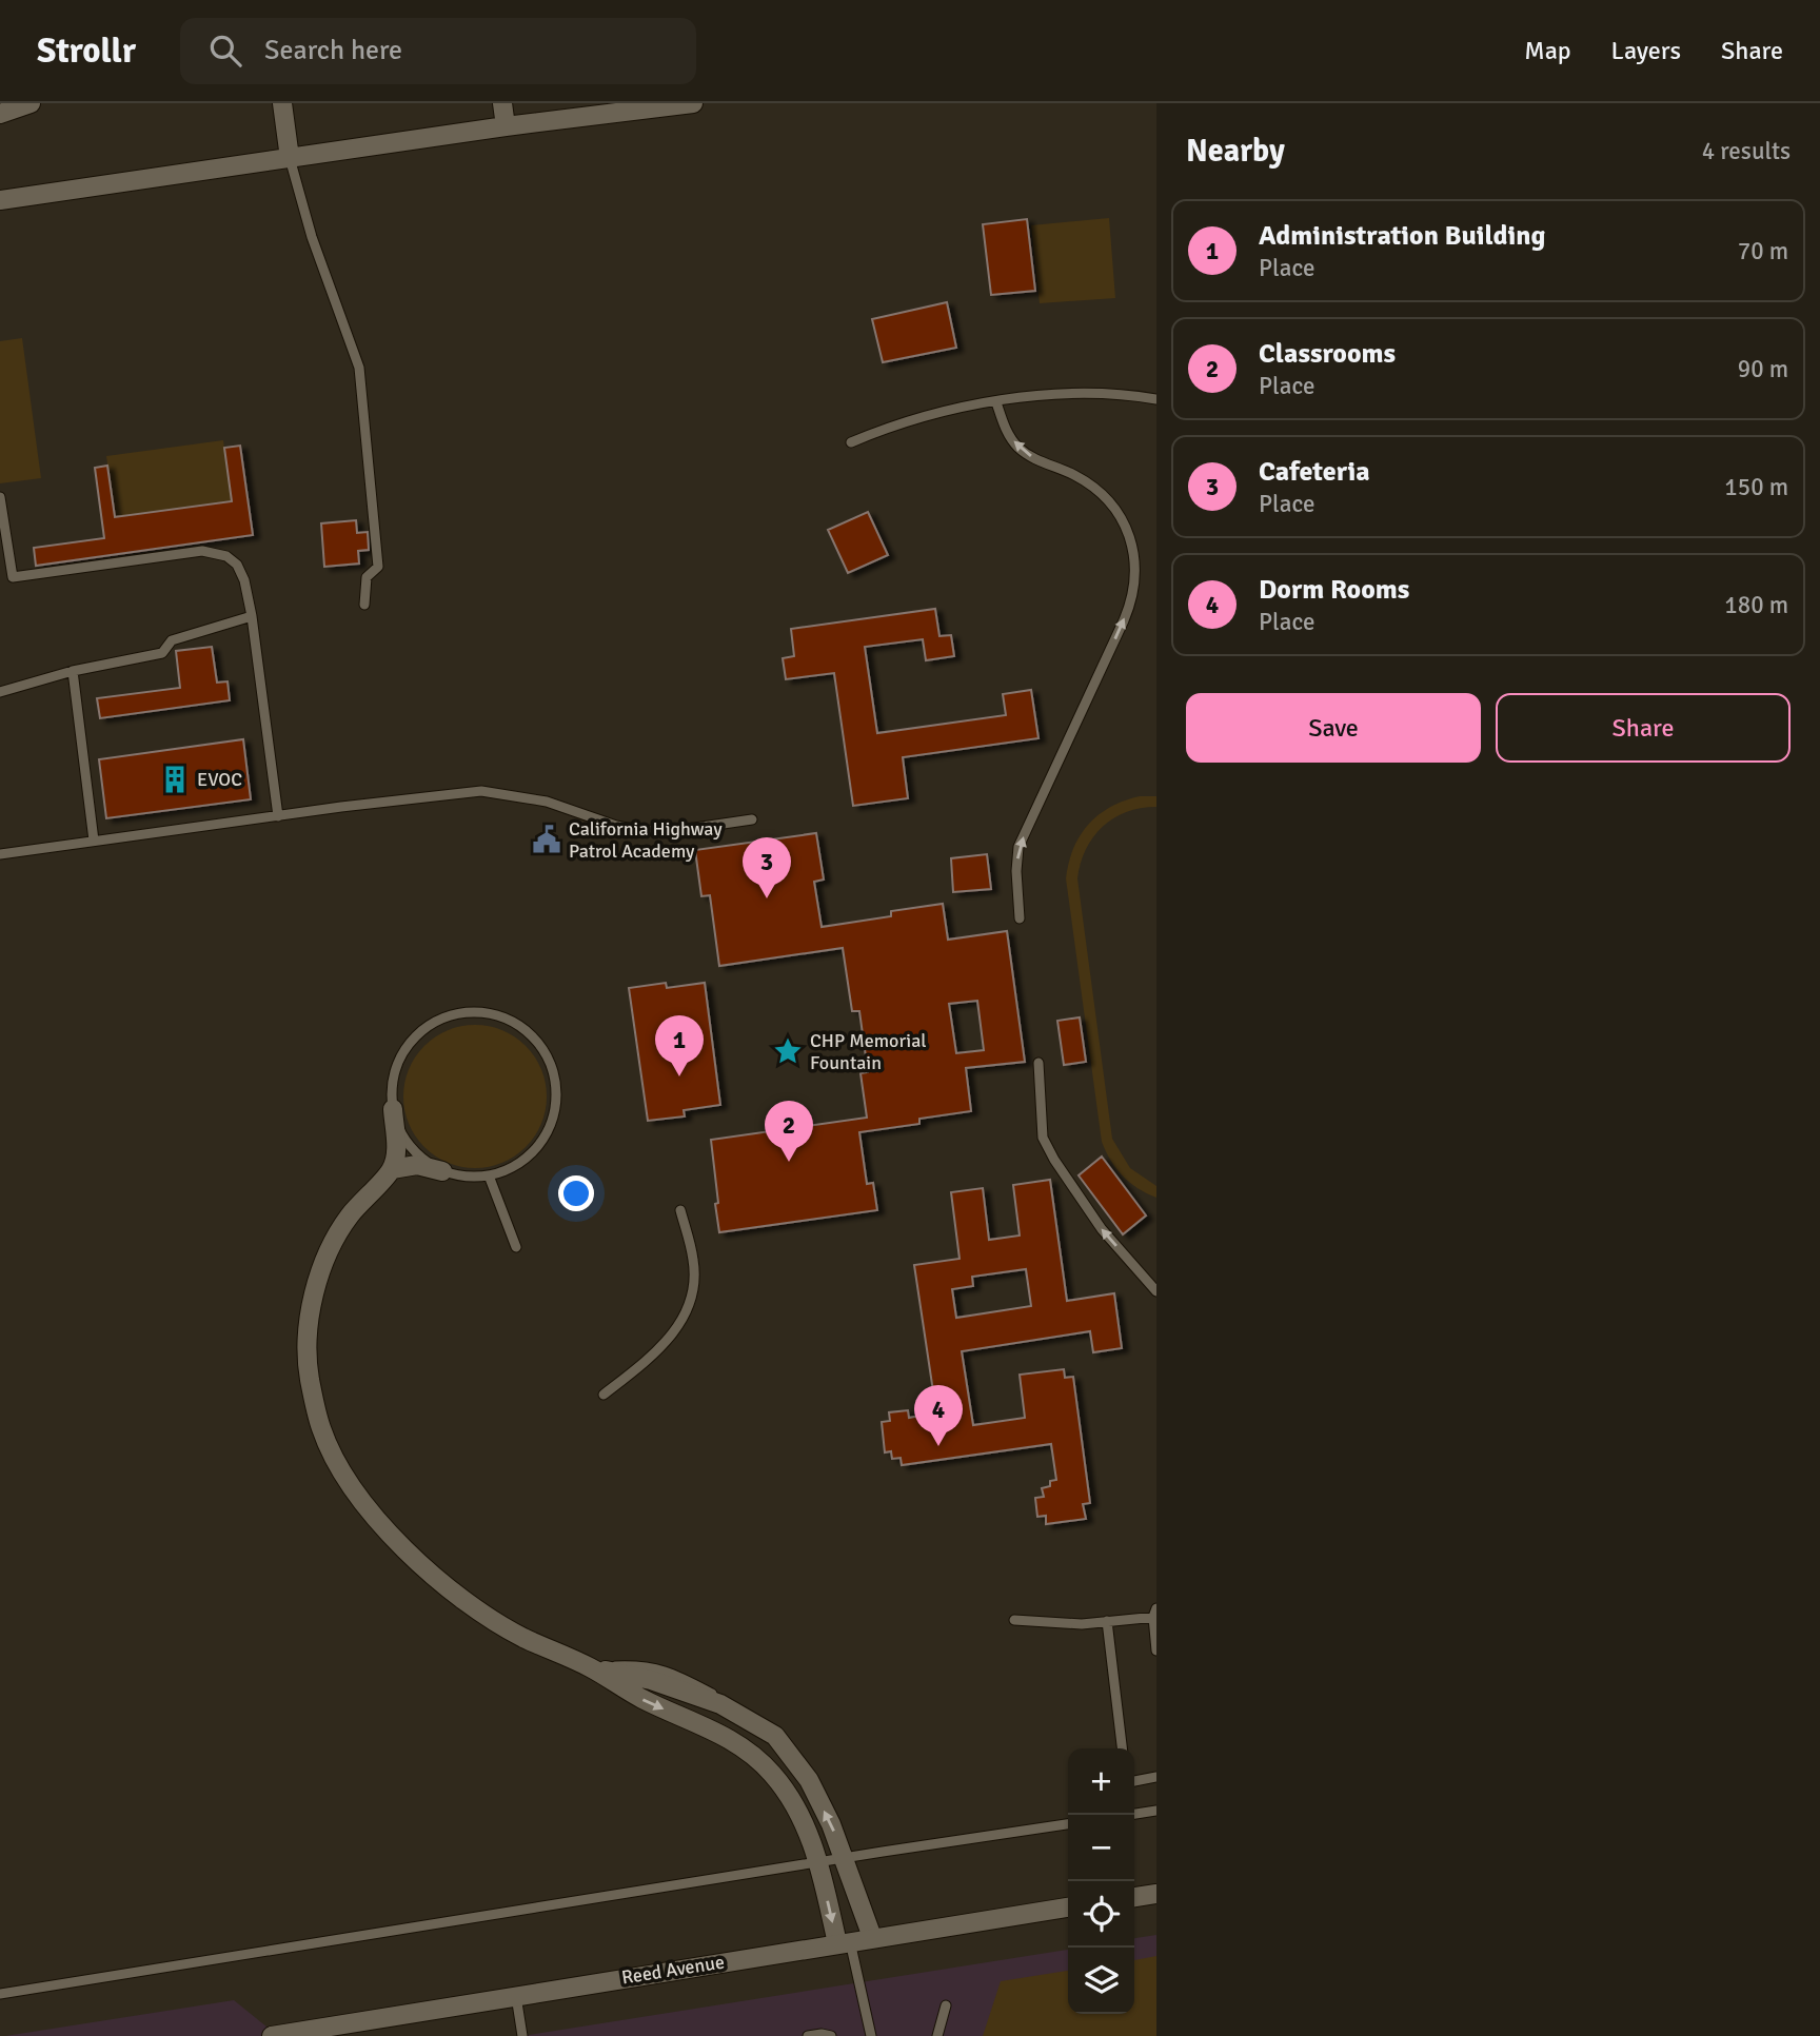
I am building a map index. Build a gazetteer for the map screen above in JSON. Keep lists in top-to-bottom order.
{
  "streets": {
    "street": ["Reed Avenue"]
  },
  "places": {
    "building": ["EVOC"],
    "public building": ["California Highway Patrol Academy"],
    "place": ["CHP Memorial Fountain"]
  },
  "page": {
    "header": "Strollr",
    "search": "Search here",
    "nav": ["Map", "Layers", "Share"],
    "heading": ["Nearby", "4 results"],
    "list": [
      {
        "mark": "1",
        "name": "Administration Building",
        "note": "Place",
        "value": "70 m"
      },
      {
        "mark": "2",
        "name": "Classrooms",
        "note": "Place",
        "value": "90 m"
      },
      {
        "mark": "3",
        "name": "Cafeteria",
        "note": "Place",
        "value": "150 m"
      },
      {
        "mark": "4",
        "name": "Dorm Rooms",
        "note": "Place",
        "value": "180 m"
      }
    ],
    "buttons": ["Save", "Share"],
    "pins": [
      "3",
      "1",
      "2",
      "4"
    ],
    "map_buttons": ["+", "−"]
  }
}
